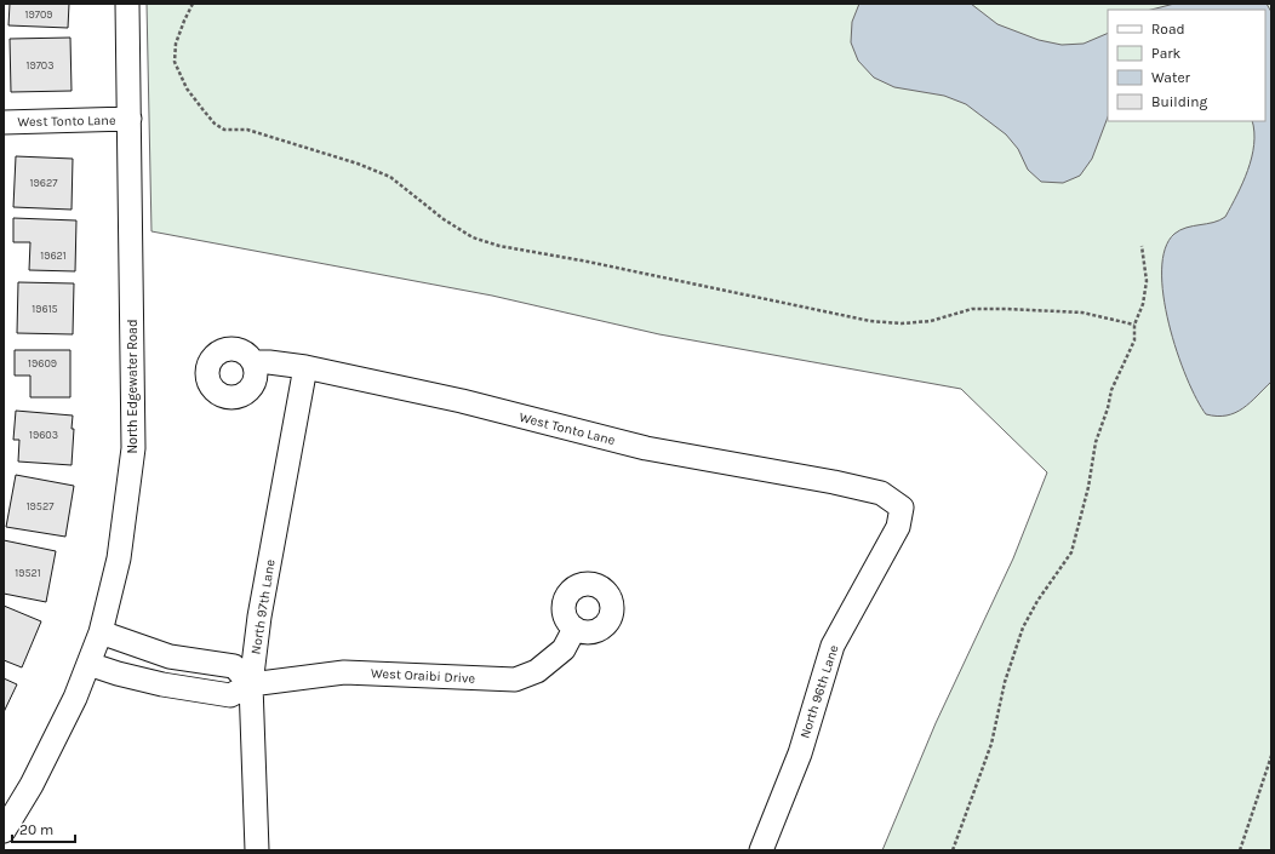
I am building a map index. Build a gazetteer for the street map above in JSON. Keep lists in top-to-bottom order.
{
  "streets": {
    "street": [
      "West Tonto Lane",
      "North Edgewater Road",
      "North 97th Lane",
      "West Oraibi Drive",
      "North 96th Lane"
    ]
  },
  "crossings": [
    ["West Tonto Lane", "North Edgewater Road"],
    ["West Tonto Lane", "North 97th Lane"],
    ["West Tonto Lane", "North 96th Lane"],
    ["North Edgewater Road", "West Oraibi Drive"],
    ["North 97th Lane", "West Oraibi Drive"]
  ],
  "house_numbers": [
    "19709",
    "19703",
    "19627",
    "19621",
    "19615",
    "19609",
    "19603",
    "19527",
    "19521"
  ],
  "legend": [
    "Road",
    "Park",
    "Water",
    "Building"
  ],
  "scale_bar": "20 m"
}
